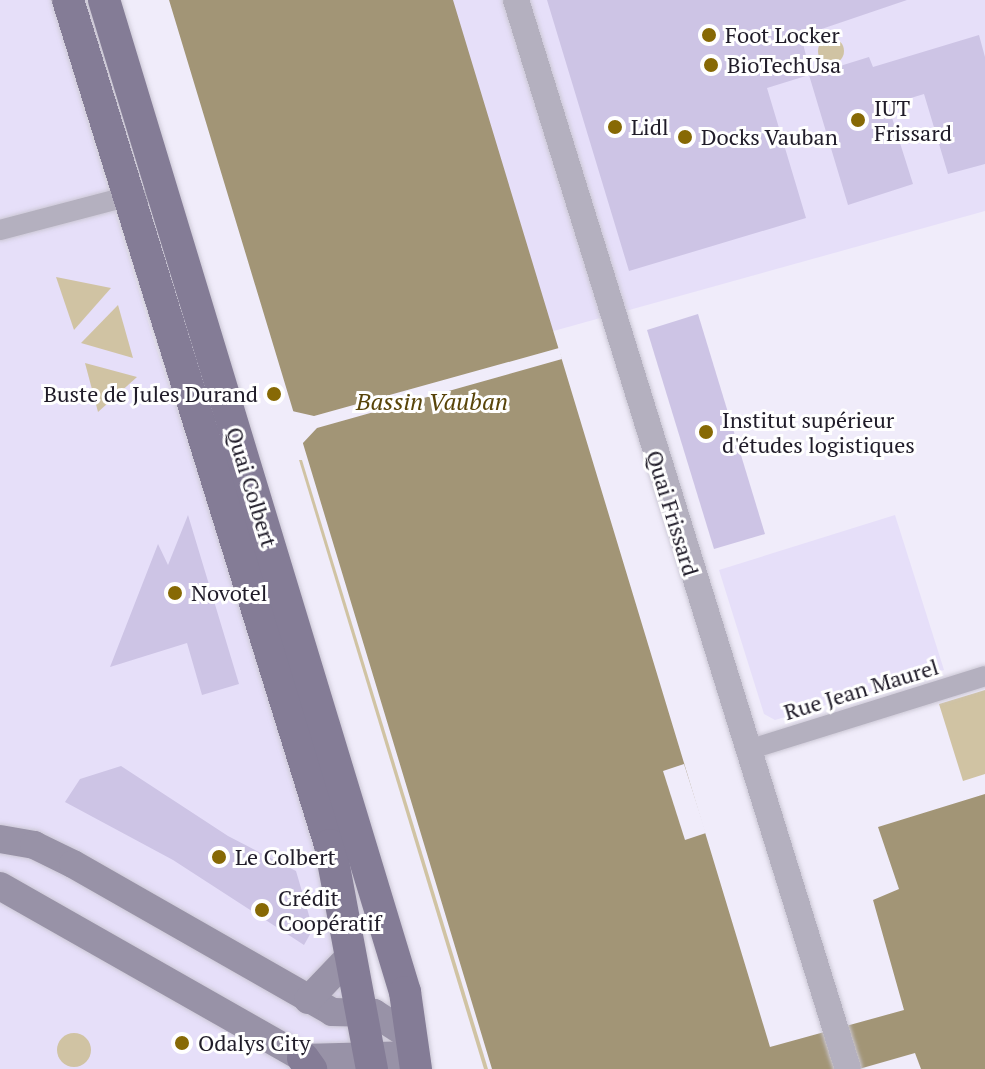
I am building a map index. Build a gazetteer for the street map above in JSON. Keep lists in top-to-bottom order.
{
  "streets": {
    "main road": ["Quai Colbert"],
    "street": ["Quai Frissard", "Rue Jean Maurel"]
  },
  "crossings": [
    ["Quai Frissard", "Rue Jean Maurel"]
  ],
  "water": ["Bassin Vauban"],
  "places": [
    "Foot Locker",
    "BioTechUsa",
    "IUT Frissard",
    "Lidl",
    "Docks Vauban",
    "Buste de Jules Durand",
    "Institut supérieur d'études logistiques",
    "Novotel",
    "Le Colbert",
    "Crédit Coopératif",
    "Odalys City"
  ]
}
